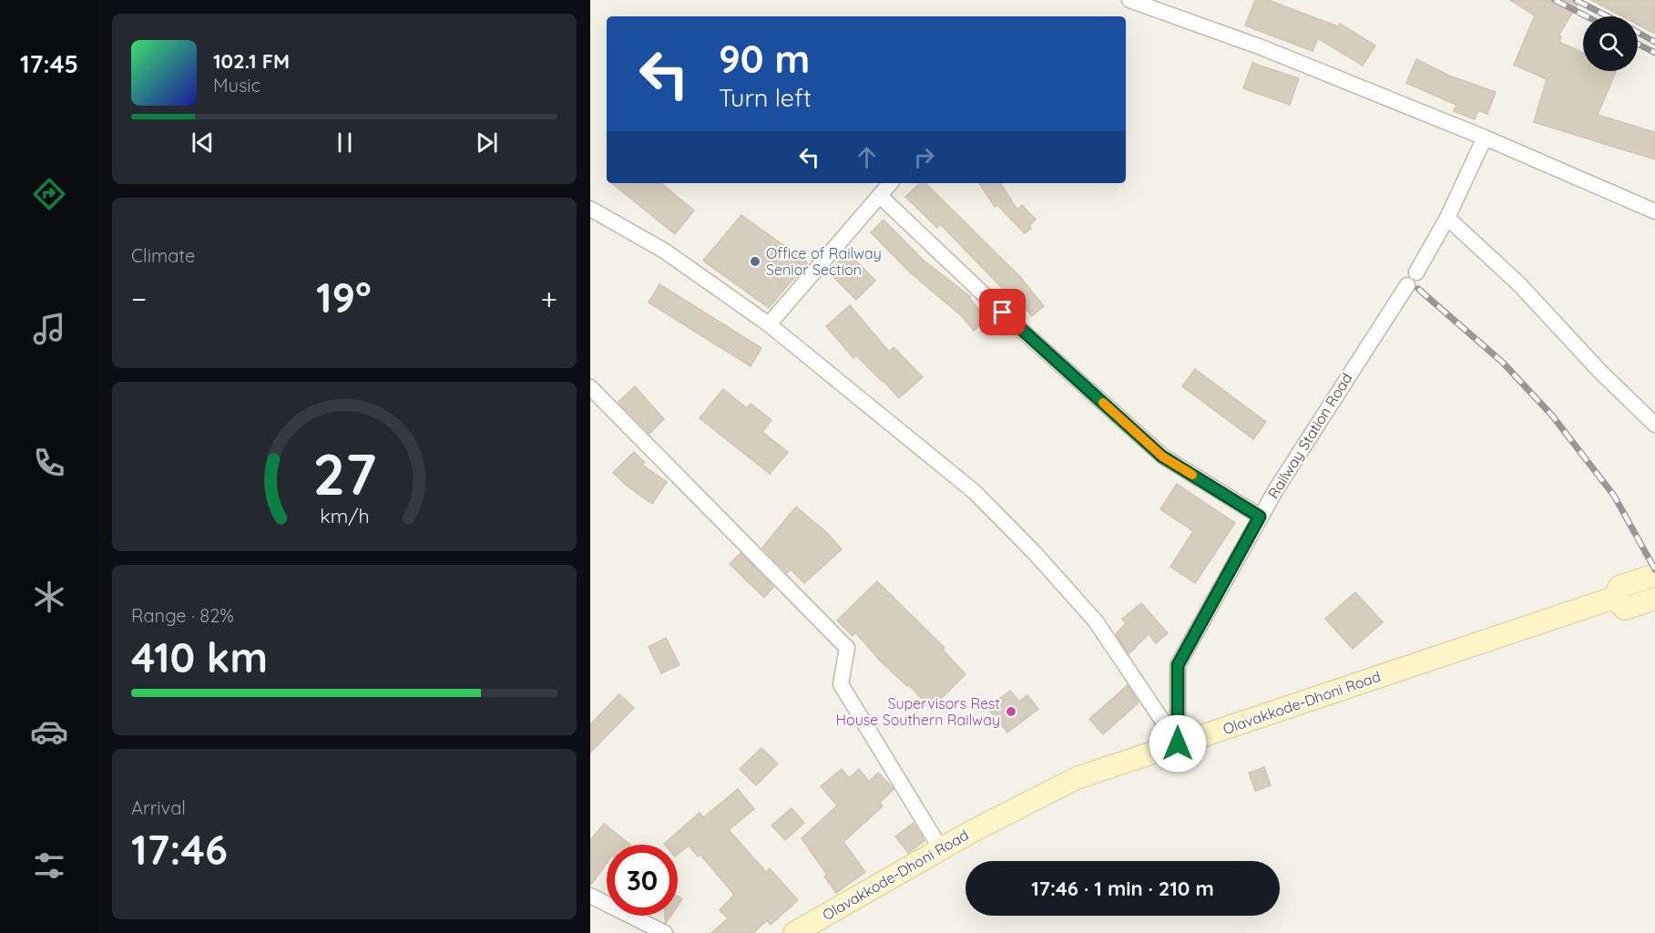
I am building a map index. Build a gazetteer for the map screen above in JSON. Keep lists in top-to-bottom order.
{
  "streets": {
    "main road": ["Olavakkode-Dhoni Road"],
    "street": ["Railway Station Road"]
  },
  "crossings": [
    ["Railway Station Road", "Olavakkode-Dhoni Road"]
  ],
  "places": ["Office of Railway Senior Section", "Supervisors Rest House Southern Railway"],
  "page": {
    "tabs": "17:45",
    "turn": ["90 m", "Turn left"],
    "song": ["102.1 FM", "Music"],
    "tile": [
      "Climate",
      ["Range · 82%", "410 km"],
      ["Arrival", "17:46"]
    ],
    "heat": ["−", "19°", "+"],
    "limit": "30",
    "trip": "17:46 · 1 min · 210 m",
    "gauge": ["27", "km/h"]
  }
}
